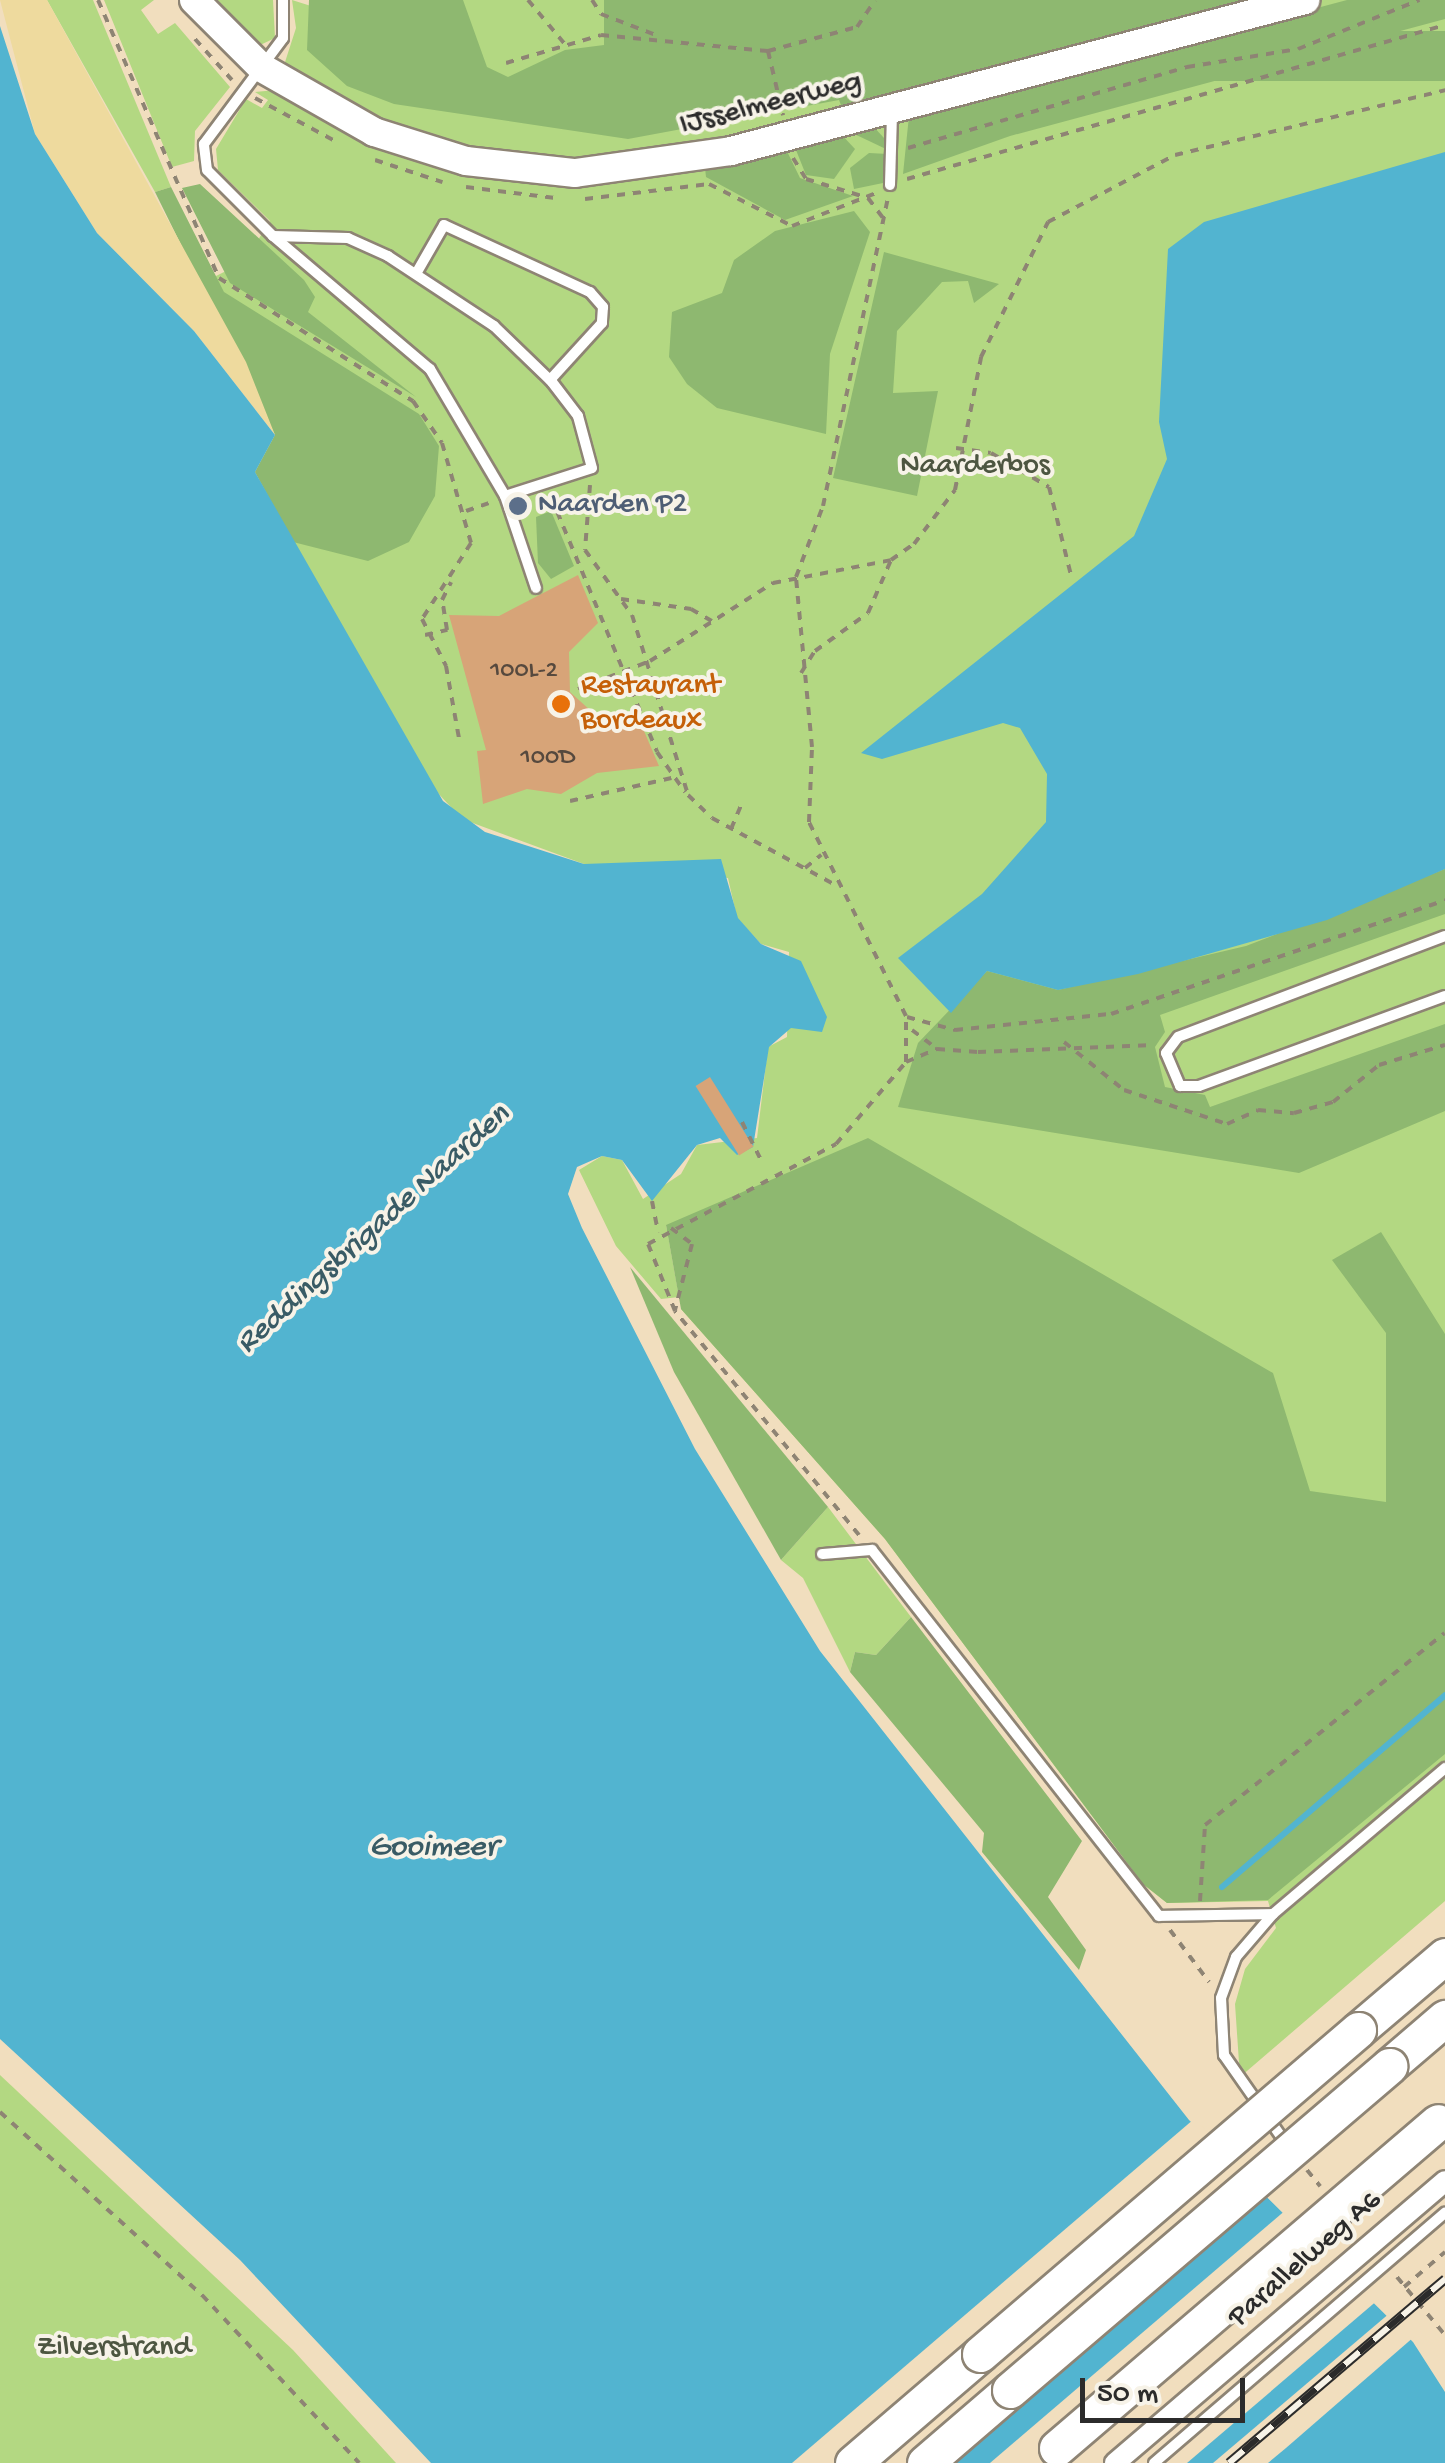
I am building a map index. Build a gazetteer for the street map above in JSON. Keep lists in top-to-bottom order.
{
  "streets": {
    "main road": ["IJsselmeerweg"],
    "street": ["Parallelweg A6"]
  },
  "water": ["Reddingsbrigade Naarden", "Gooimeer"],
  "parks": ["Naarderbos", "Zilverstrand"],
  "places": ["Naarden P2", "Restaurant Bordeaux"],
  "house_numbers": ["100L-2", "100D"],
  "scale_bar": "50 m"
}
